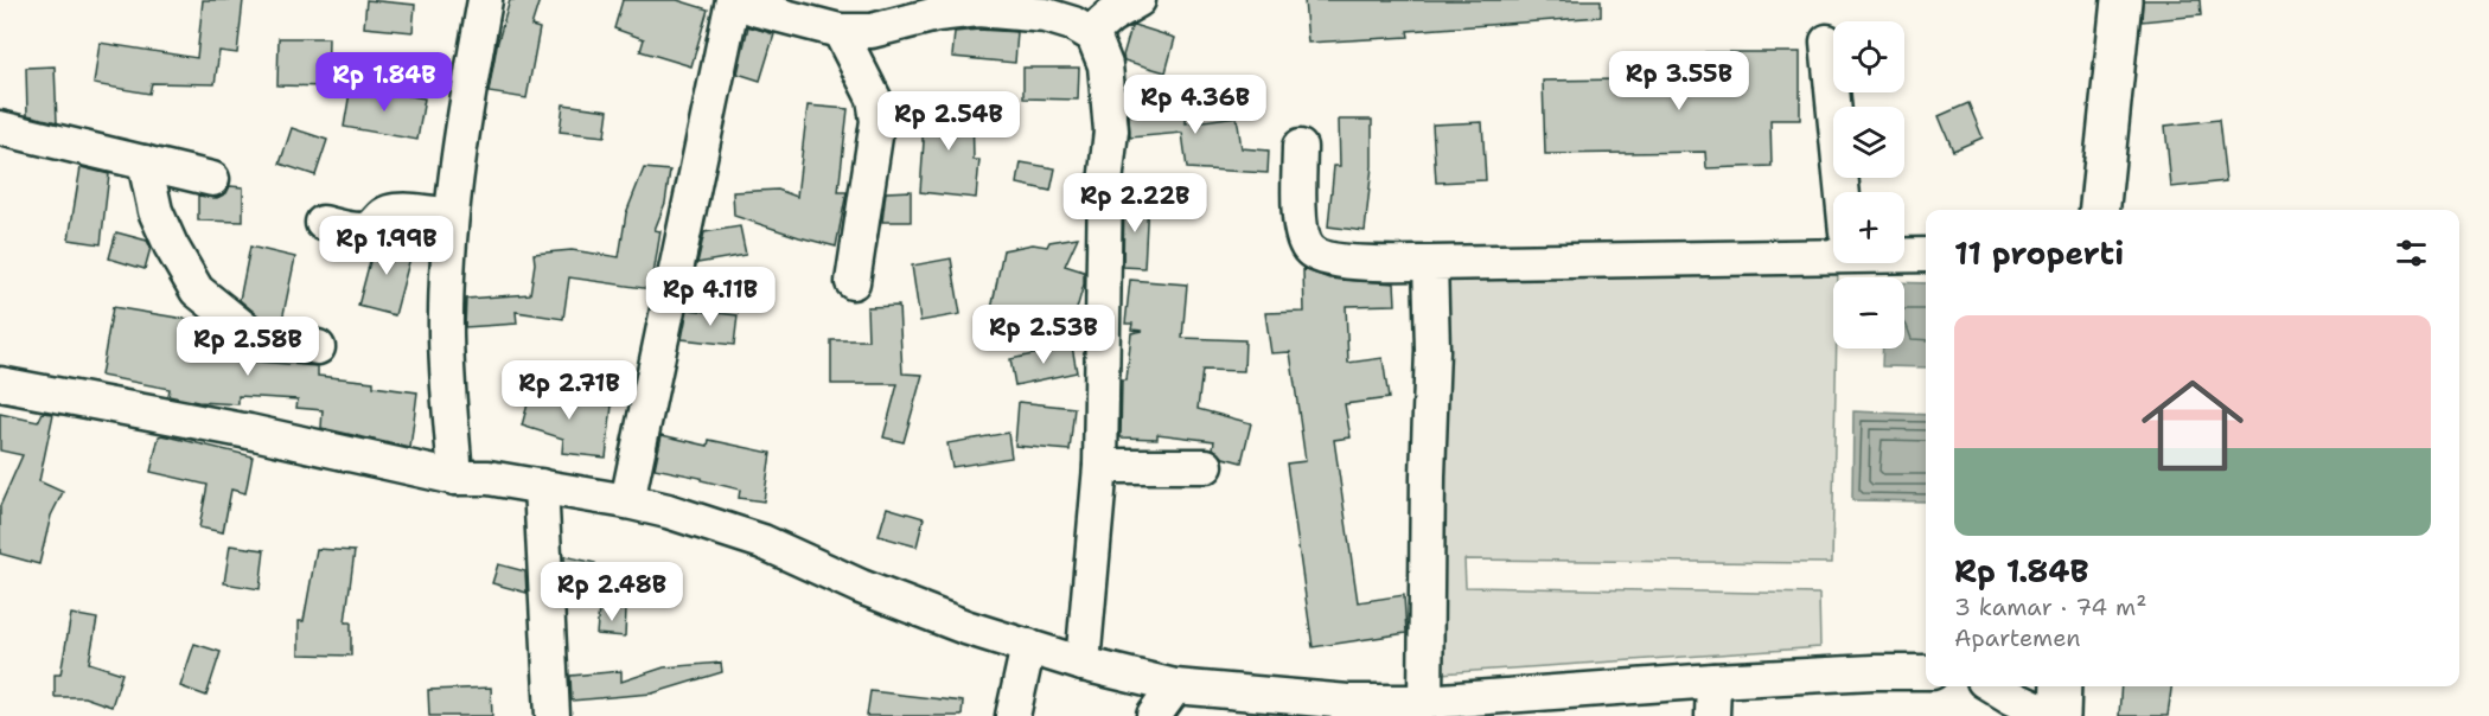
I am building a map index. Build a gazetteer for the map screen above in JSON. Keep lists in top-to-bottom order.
{
  "page": {
    "map_buttons": ["+", "−"],
    "price": [
      "Rp 3.55B",
      "Rp 1.84B",
      "Rp 4.36B",
      "Rp 2.54B",
      "Rp 2.22B",
      "Rp 1.99B",
      "Rp 4.11B",
      "Rp 2.53B",
      "Rp 2.58B",
      "Rp 2.71B",
      "Rp 2.48B"
    ],
    "heading": "11 properti",
    "list": [
      {
        "name": "Rp 1.84B",
        "note": "3 kamar · 74 m² · Apartemen"
      }
    ]
  }
}
